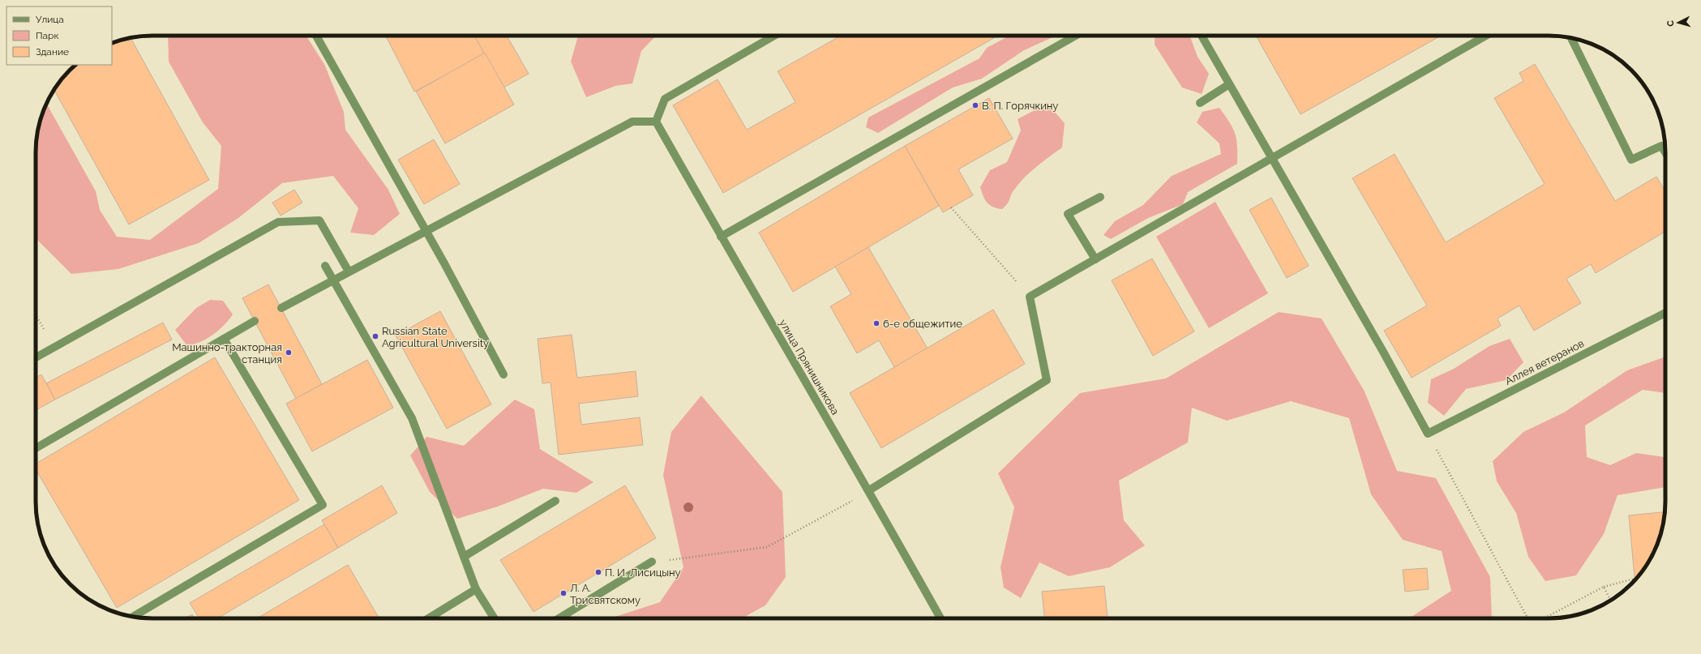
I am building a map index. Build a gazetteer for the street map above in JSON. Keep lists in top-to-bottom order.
{
  "streets": {
    "street": ["Аллея ветеранов", "улица Прянишникова"]
  },
  "places": [
    "В. П. Горячкину",
    "6-е общежитие",
    "Russian State Agricultural University",
    "Машинно-тракторная станция",
    "П. И. Лисицыну",
    "Л. А. Трисвятскому"
  ],
  "legend": ["Улица", "Парк", "Здание"],
  "north": "left"
}
